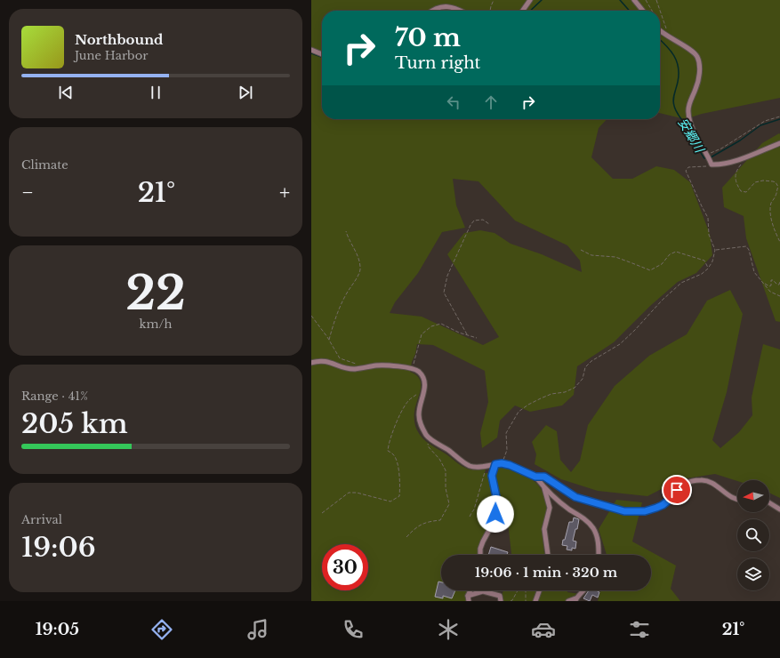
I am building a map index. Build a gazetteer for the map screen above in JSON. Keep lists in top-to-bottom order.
{
  "water": ["安郷川"],
  "north": "left",
  "page": {
    "turn": ["70 m", "Turn right"],
    "song": ["Northbound", "June Harbor"],
    "tile": [
      "Climate",
      ["22", "km/h"],
      ["Range · 41%", "205 km"],
      ["Arrival", "19:06"]
    ],
    "heat": ["−", "21°", "+"],
    "limit": "30",
    "trip": "19:06 · 1 min · 320 m",
    "tabs": ["19:05", "21°"]
  }
}
